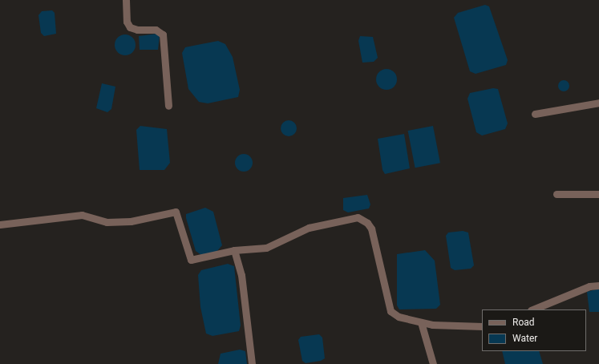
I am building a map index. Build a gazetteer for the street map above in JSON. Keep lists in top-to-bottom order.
{
  "legend": ["Road", "Water"]
}
